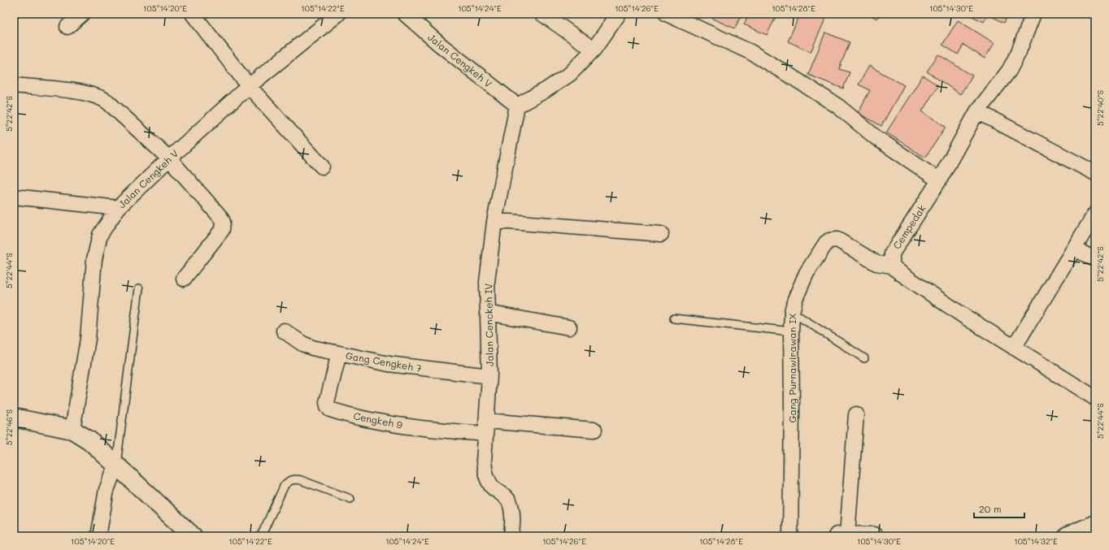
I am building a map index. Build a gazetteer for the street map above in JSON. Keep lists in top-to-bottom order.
{
  "streets": {
    "street": [
      "Jalan Cengkeh V",
      "Cempedak",
      "Jalan Cenckeh IV",
      "Gang Cengkeh 7",
      "Gang Purnawirawan IX",
      "Cengkeh 9"
    ]
  },
  "crossings": [
    ["Jalan Cengkeh V", "Jalan Cenckeh IV"],
    ["Cempedak", "Gang Purnawirawan IX"],
    ["Jalan Cenckeh IV", "Gang Cengkeh 7"],
    ["Jalan Cenckeh IV", "Cengkeh 9"],
    ["Gang Cengkeh 7", "Cengkeh 9"]
  ],
  "scale_bar": "20 m",
  "coordinates": [
    "105°14'20\"E",
    "105°14'22\"E",
    "105°14'24\"E",
    "105°14'26\"E",
    "105°14'28\"E",
    "105°14'30\"E",
    "5°22'40\"S",
    "5°22'42\"S",
    "5°22'44\"S",
    "5°22'46\"S",
    "105°14'32\"E"
  ]
}
